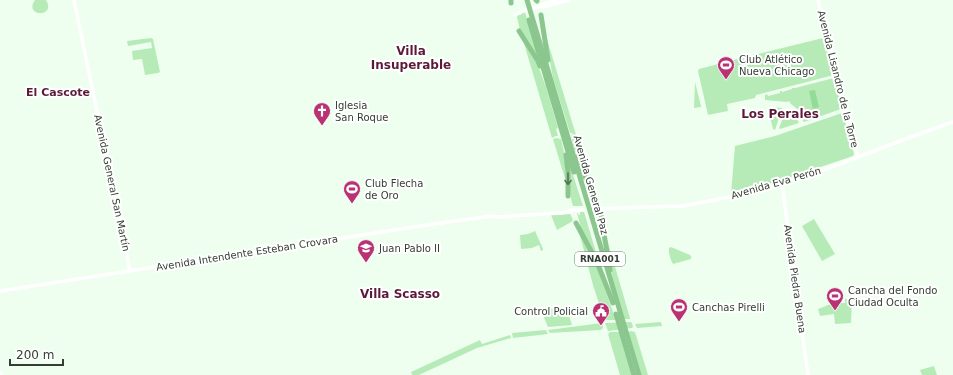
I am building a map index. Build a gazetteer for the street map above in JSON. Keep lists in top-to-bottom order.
{
  "streets": {
    "highway": ["Avenida General Paz", "RNA001"],
    "main road": [
      "Avenida Lisandro de la Torre",
      "Avenida General San Martín",
      "Avenida Eva Perón",
      "Avenida Intendente Esteban Crovara",
      "Avenida Piedra Buena"
    ]
  },
  "crossings": [
    ["Avenida Lisandro de la Torre", "Avenida Eva Perón"],
    ["Avenida General San Martín", "Avenida Intendente Esteban Crovara"],
    ["Avenida Eva Perón", "Avenida General Paz"],
    ["Avenida Eva Perón", "Avenida Intendente Esteban Crovara"],
    ["Avenida Eva Perón", "Avenida Piedra Buena"]
  ],
  "districts": [
    "Villa Insuperable",
    "El Cascote",
    "Los Perales",
    "Villa Scasso"
  ],
  "places": {
    "sports": [
      "Club Atlético Nueva Chicago",
      "Club Flecha de Oro",
      "Cancha del Fondo Ciudad Oculta",
      "Canchas Pirelli"
    ],
    "church": ["Iglesia San Roque"],
    "school or university": ["Juan Pablo II"],
    "public building": ["Control Policial"]
  },
  "scale_bar": "200 m"
}
